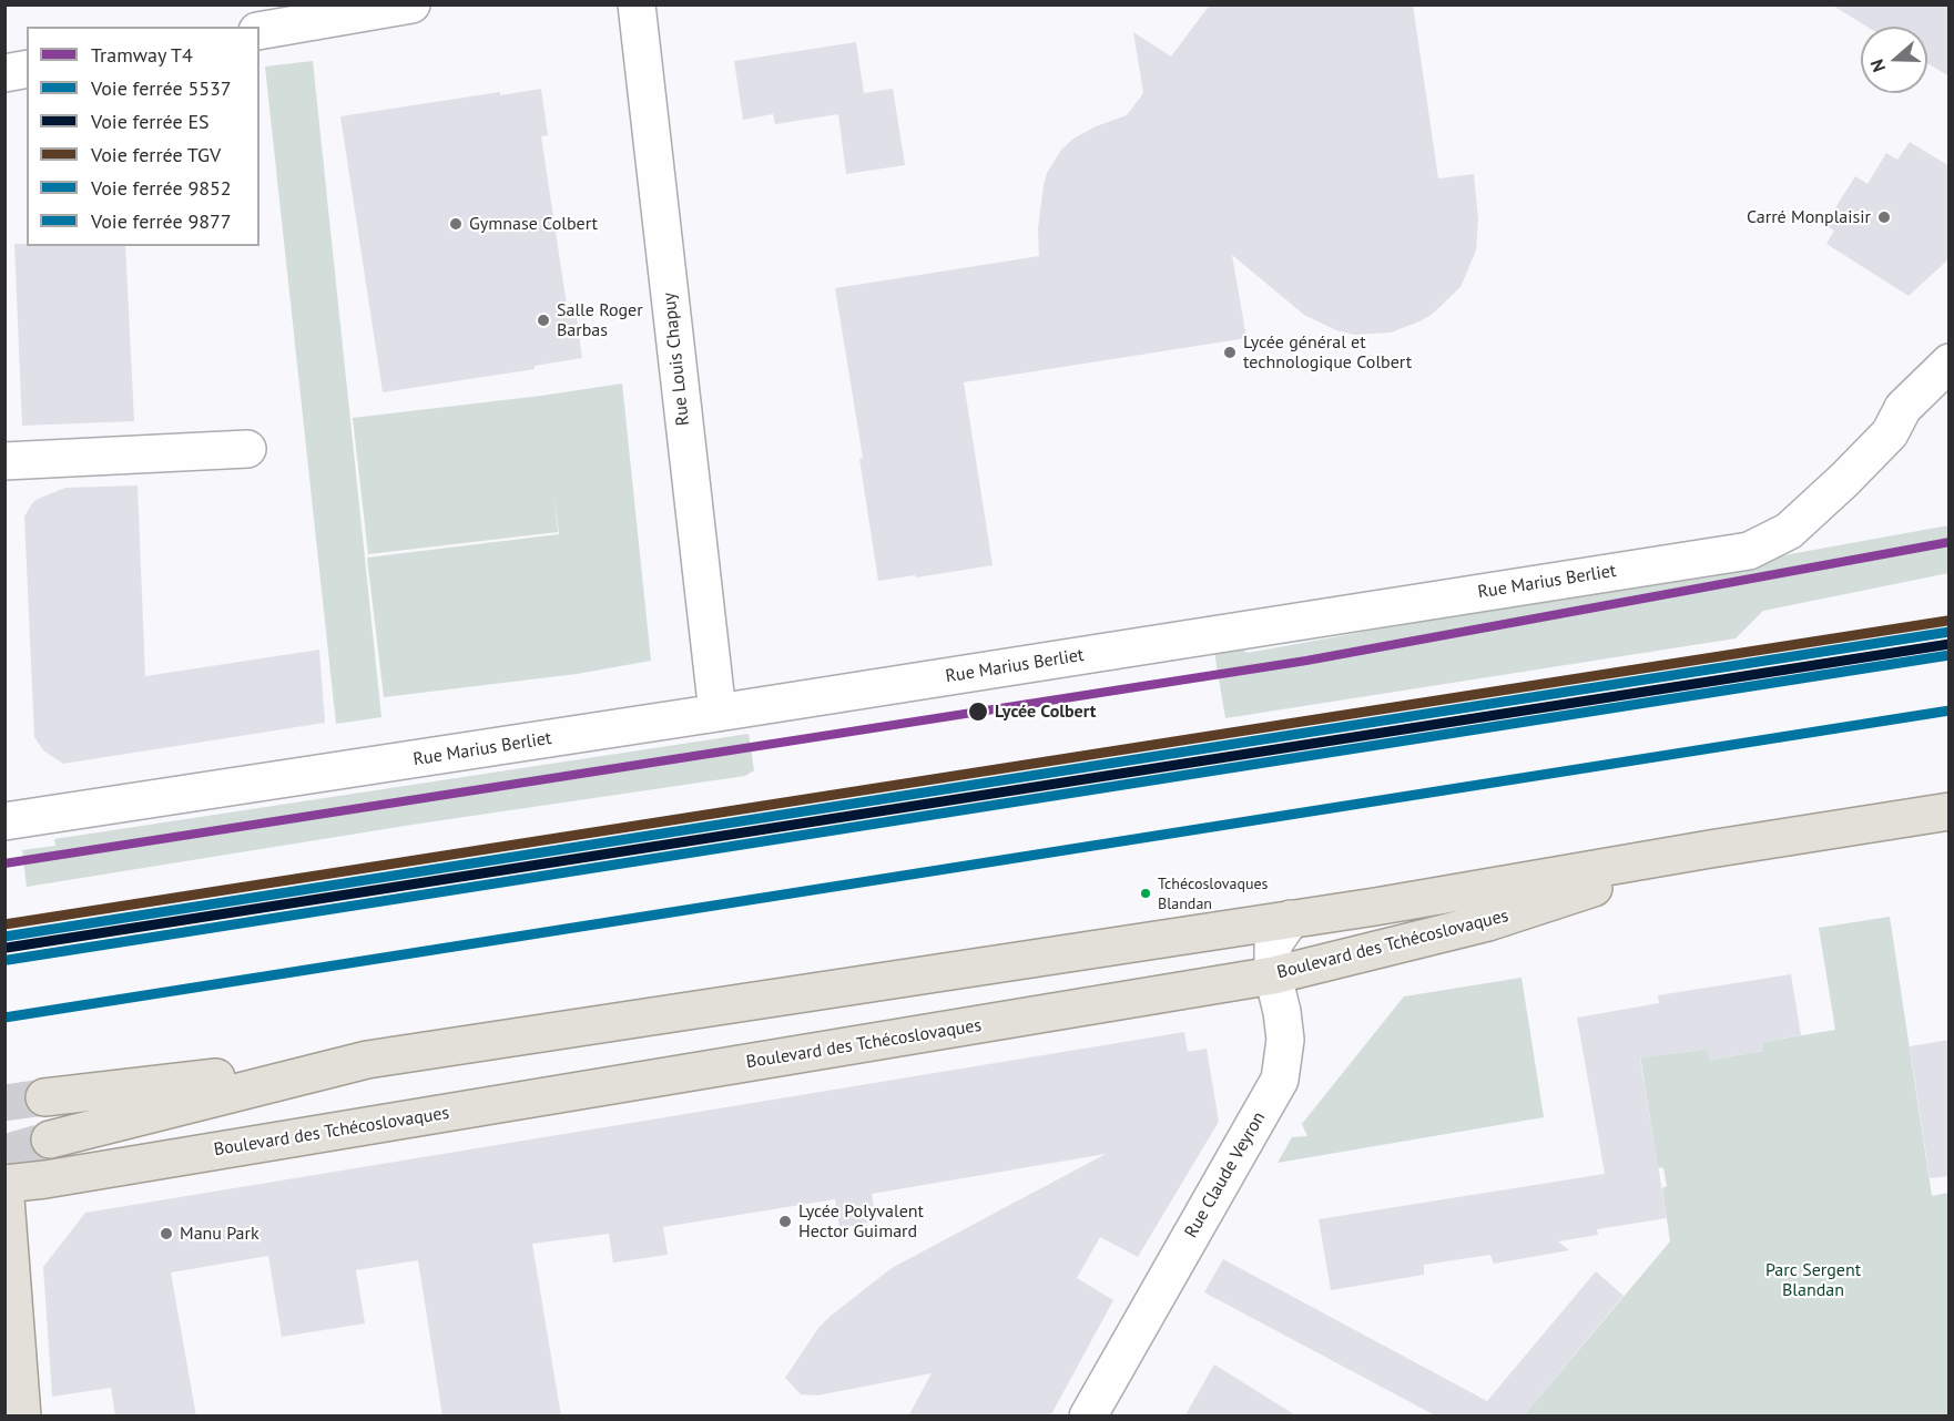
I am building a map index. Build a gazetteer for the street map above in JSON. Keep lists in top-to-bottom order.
{
  "streets": {
    "main road": ["Boulevard des Tchécoslovaques"],
    "street": ["Rue Louis Chapuy", "Rue Marius Berliet", "Rue Claude Veyron"]
  },
  "crossings": [
    ["Rue Louis Chapuy", "Rue Marius Berliet"],
    ["Boulevard des Tchécoslovaques", "Rue Claude Veyron"]
  ],
  "parks": ["Parc Sergent Blandan"],
  "places": [
    "Carré Monplaisir",
    "Gymnase Colbert",
    "Salle Roger Barbas",
    "Lycée général et technologique Colbert",
    "Lycée Colbert",
    "Tchécoslovaques Blandan",
    "Lycée Polyvalent Hector Guimard",
    "Manu Park"
  ],
  "lines": [
    "tram line T4",
    "rail line TGV",
    "rail line 5537",
    "rail line ES",
    "rail line 9877",
    "rail line 9852"
  ],
  "legend": [
    "Tramway T4",
    "Voie ferrée 5537",
    "Voie ferrée ES",
    "Voie ferrée TGV",
    "Voie ferrée 9852",
    "Voie ferrée 9877"
  ],
  "north": "left"
}
